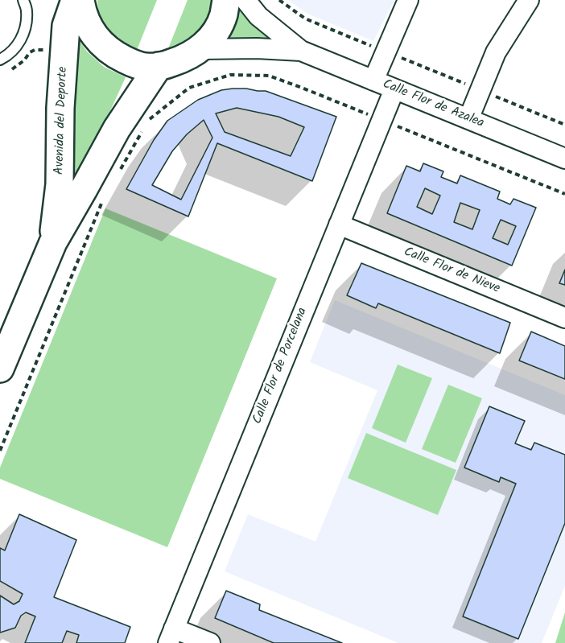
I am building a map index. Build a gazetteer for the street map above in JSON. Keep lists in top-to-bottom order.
{
  "streets": {
    "street": [
      "Calle Flor de Azalea",
      "Avenida del Deporte",
      "Calle Flor de Nieve",
      "Calle Flor de Porcelana"
    ]
  },
  "crossings": [
    ["Calle Flor de Azalea", "Calle Flor de Porcelana"],
    ["Calle Flor de Nieve", "Calle Flor de Porcelana"]
  ]
}
